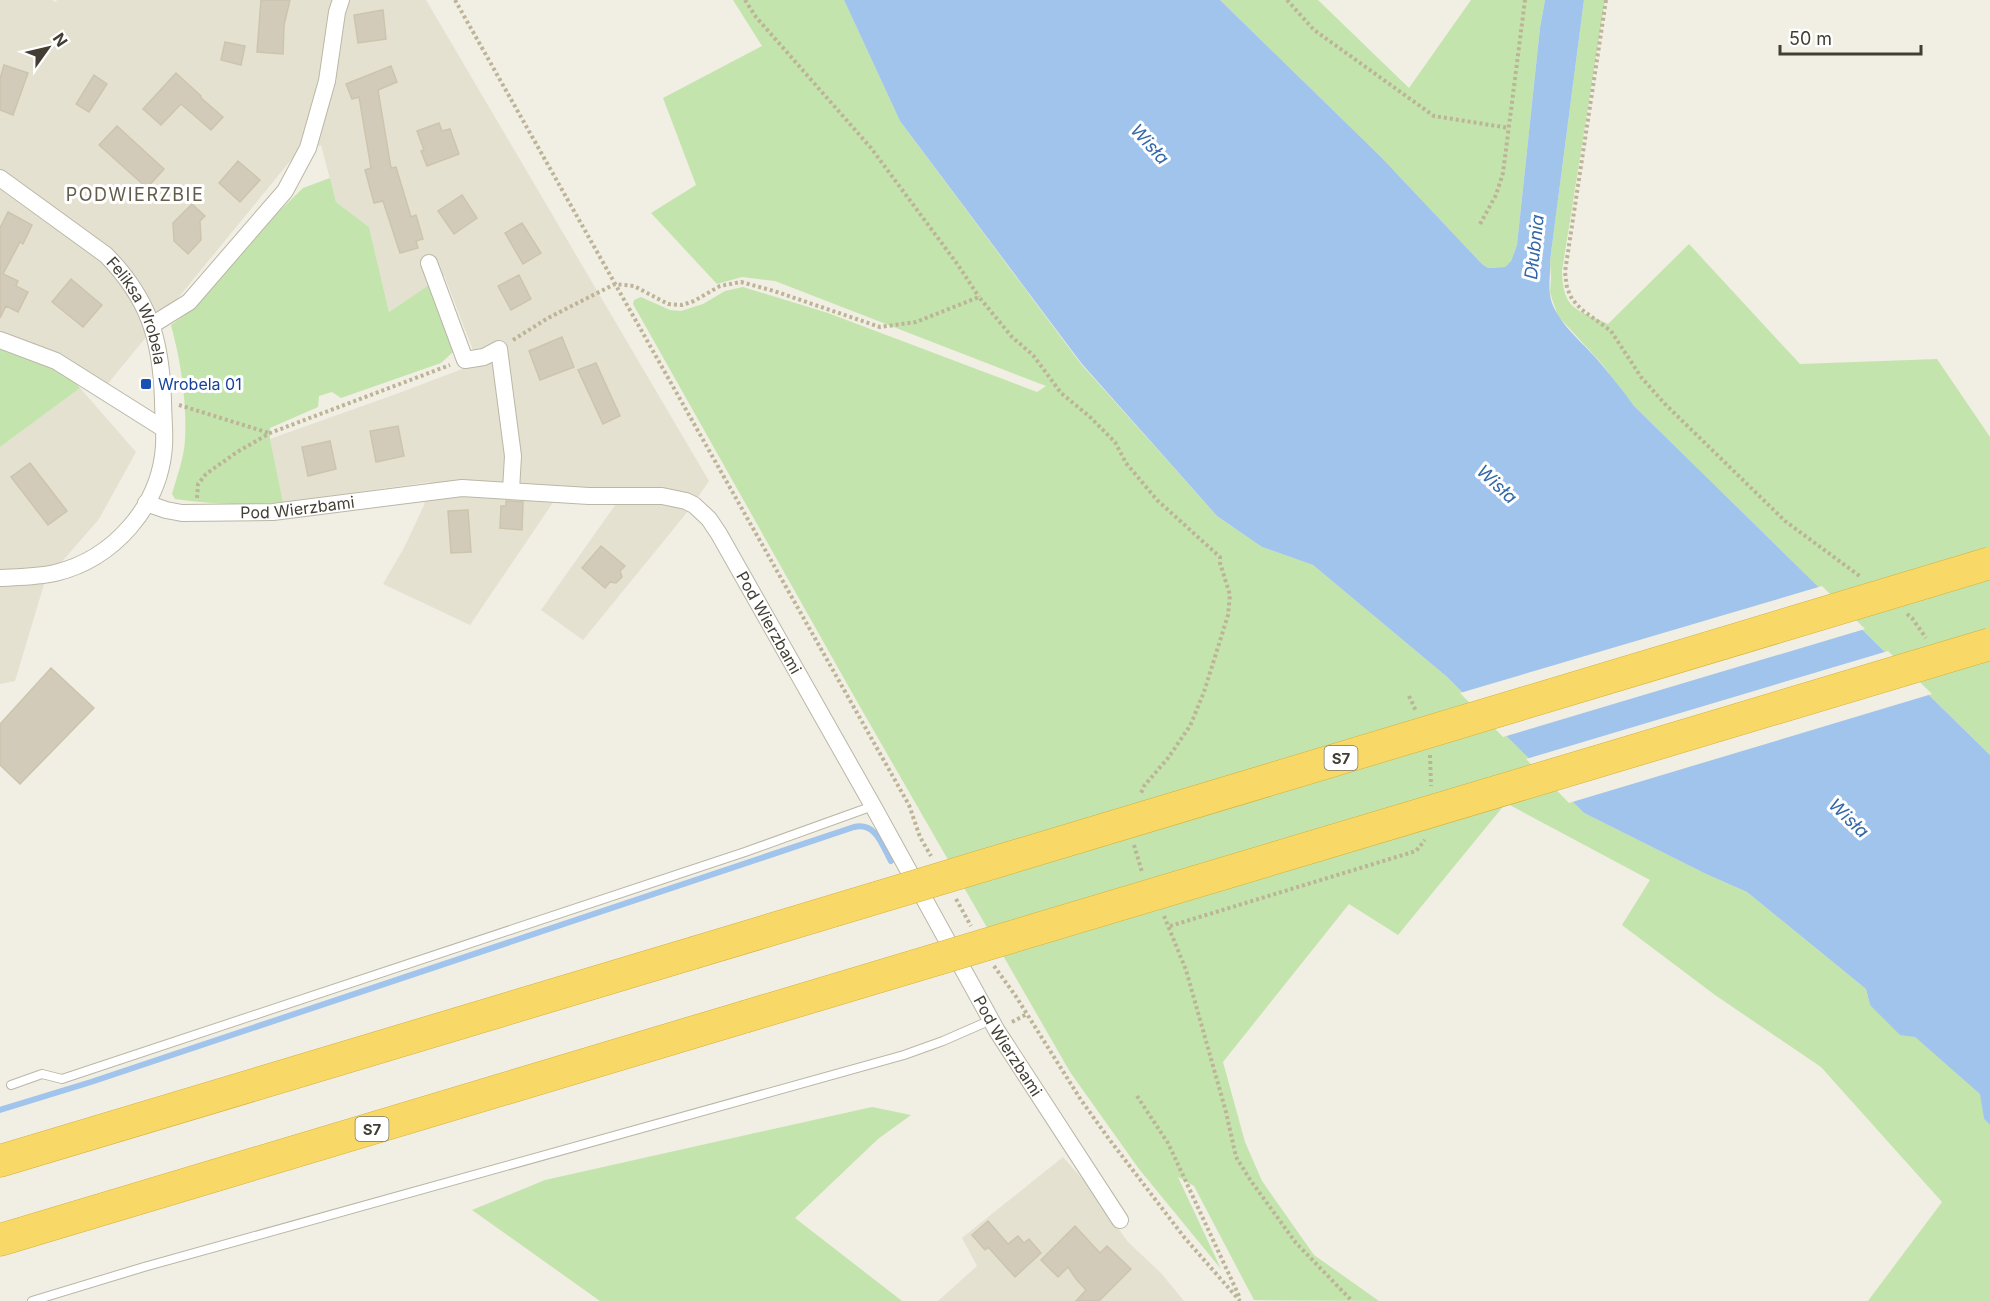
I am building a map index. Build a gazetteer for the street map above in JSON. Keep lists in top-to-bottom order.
{
  "streets": {
    "highway": ["S7"],
    "street": ["Feliksa Wrobela", "Pod Wierzbami"]
  },
  "crossings": [
    ["Feliksa Wrobela", "Pod Wierzbami"]
  ],
  "districts": ["PODWIERZBIE"],
  "water": ["Wisła", "Dłubnia"],
  "places": {
    "transit": ["Wrobela 01"]
  },
  "scale_bar": "50 m",
  "north": "top right"
}
